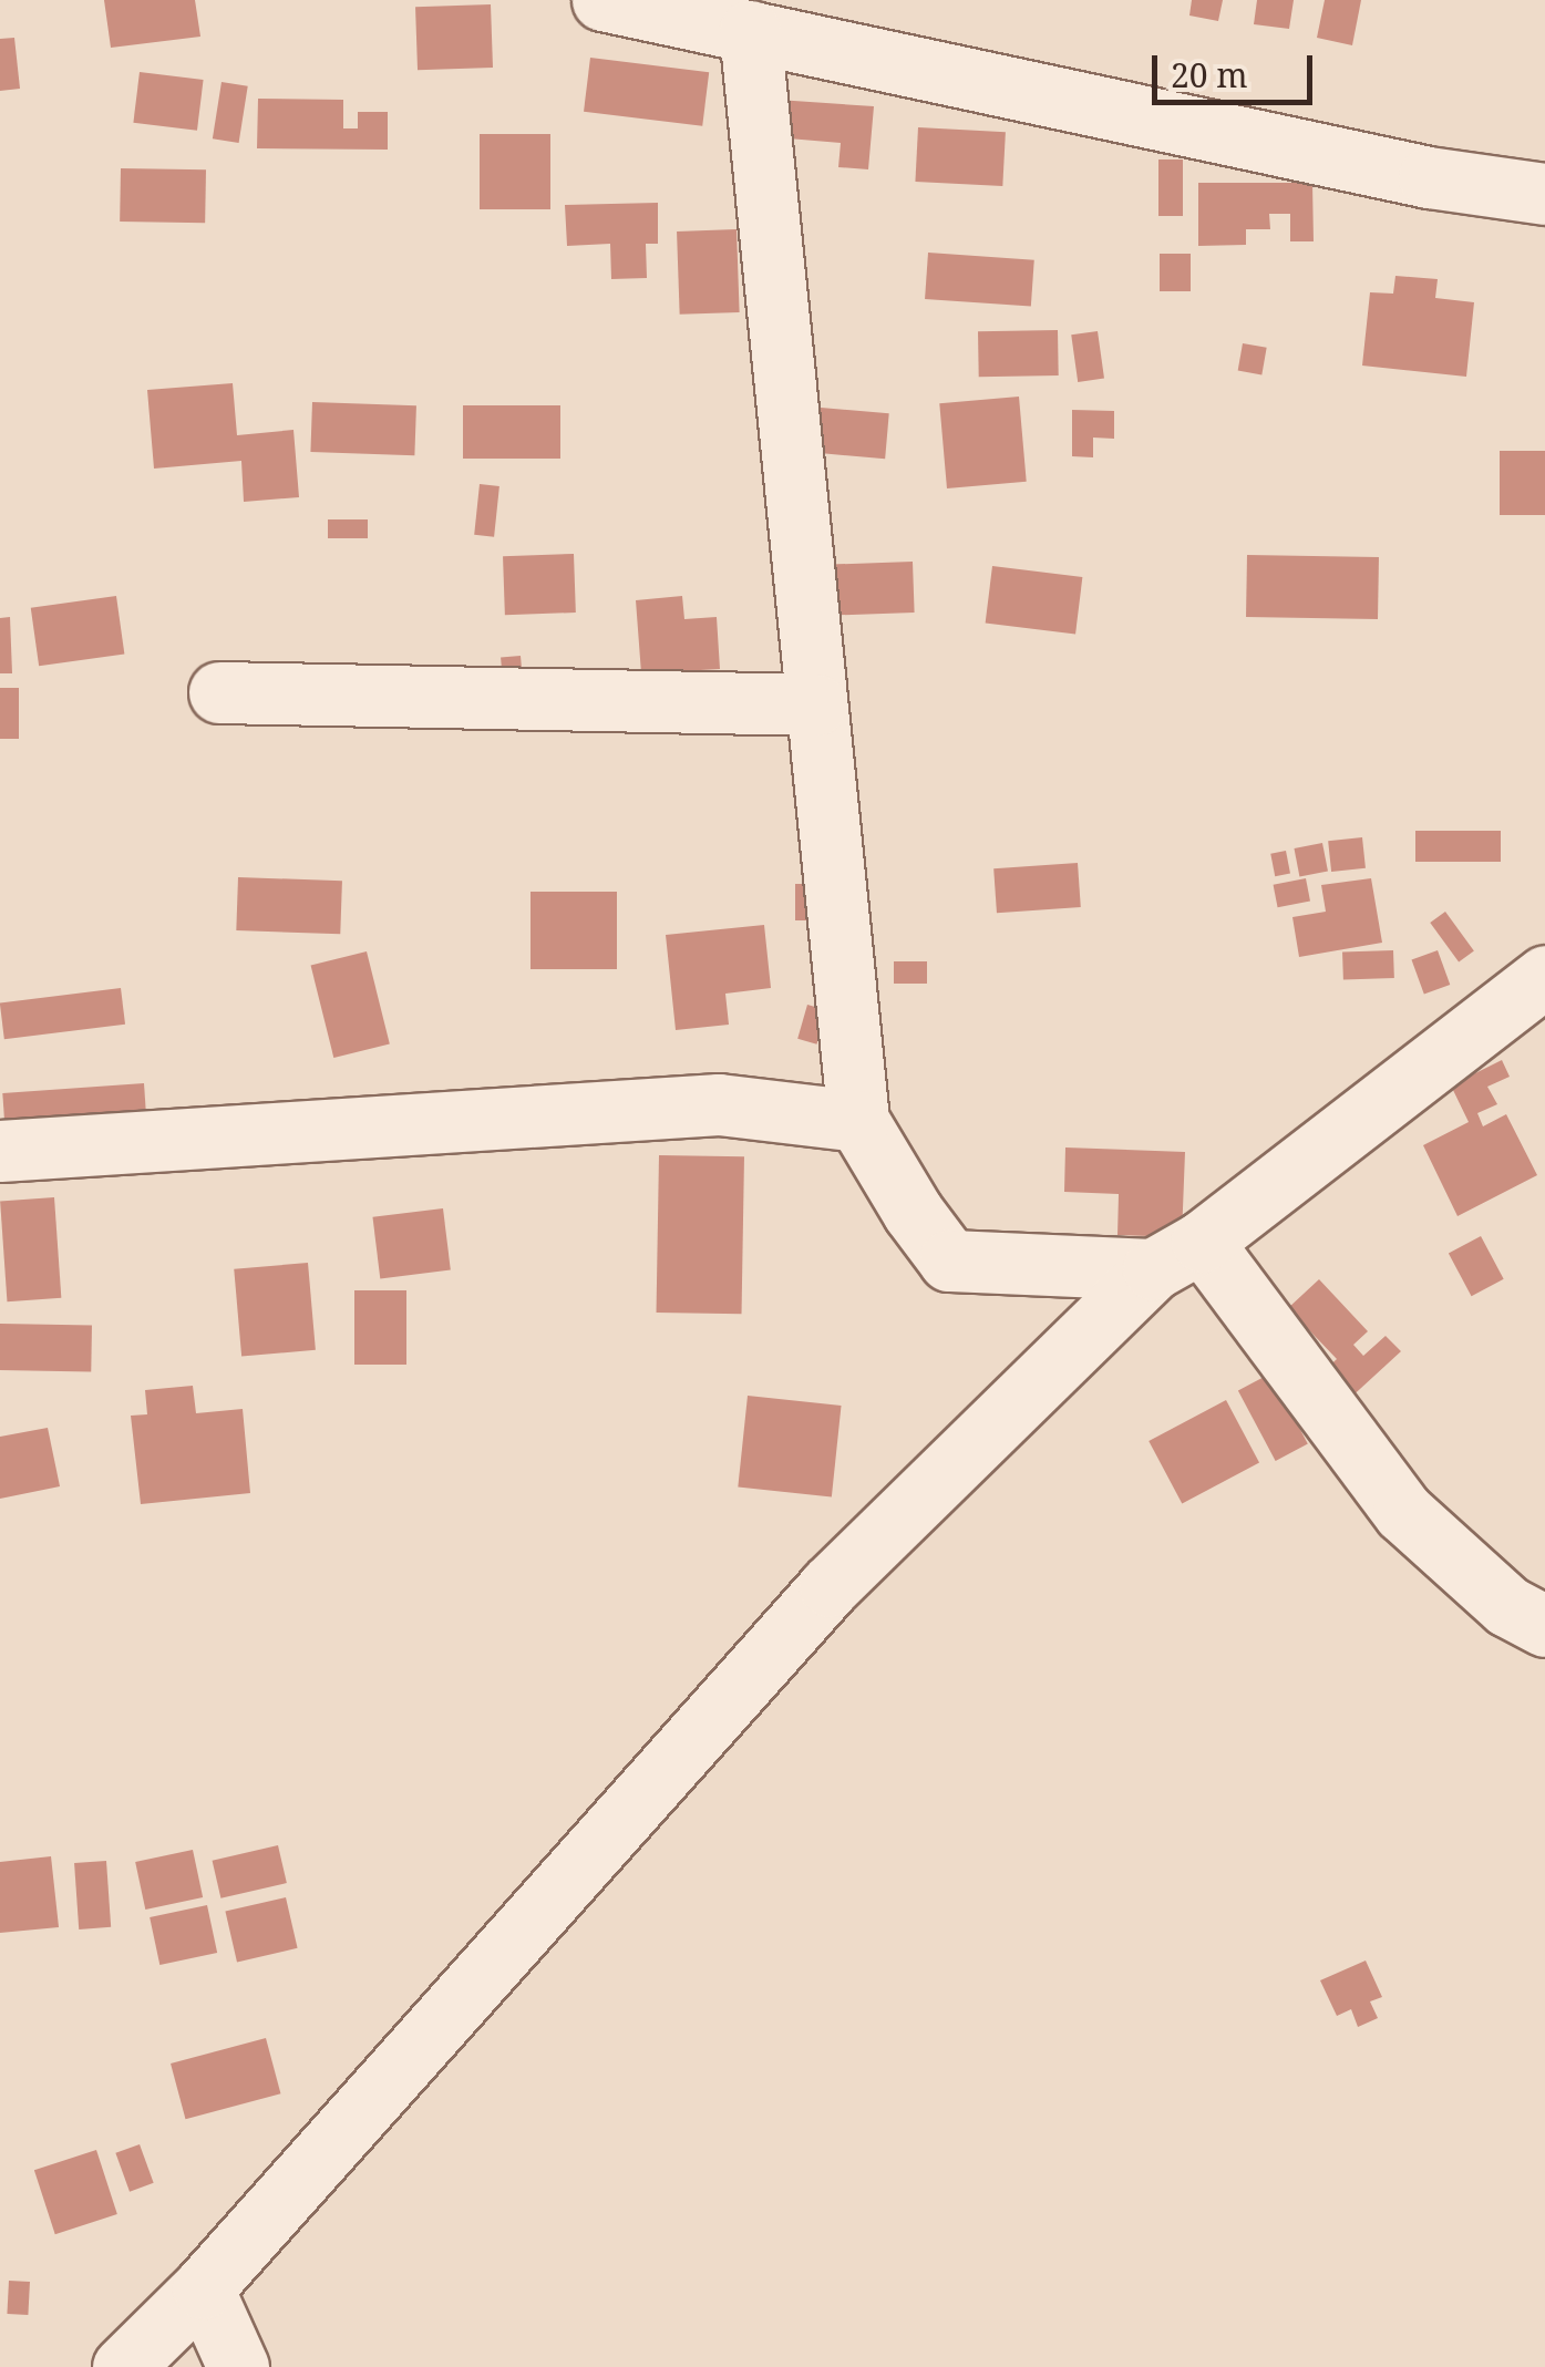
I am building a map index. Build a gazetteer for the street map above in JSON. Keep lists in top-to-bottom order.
{
  "scale_bar": "20 m"
}
